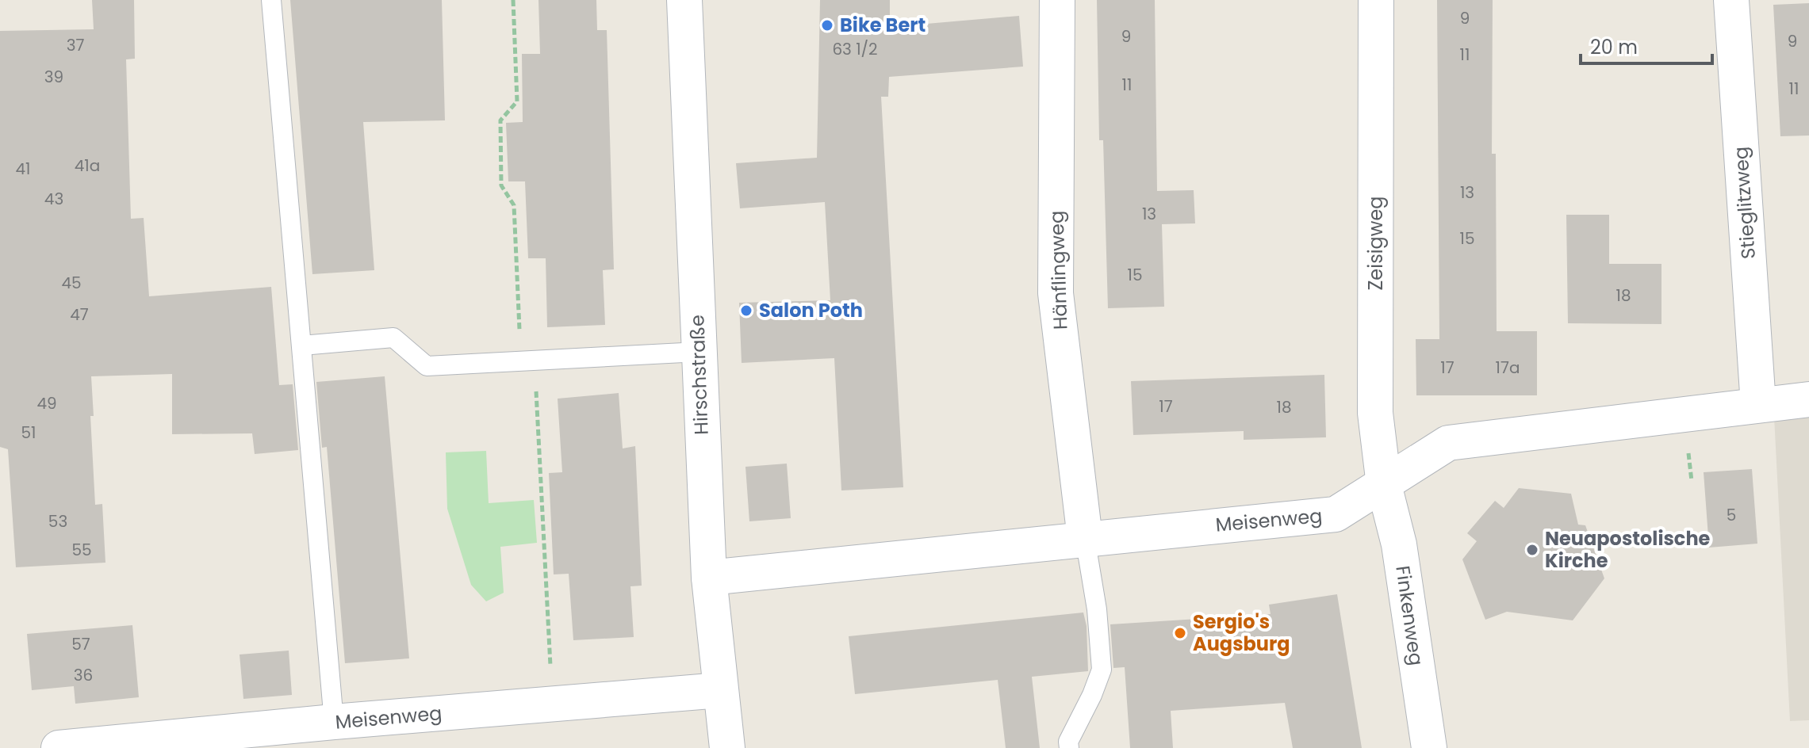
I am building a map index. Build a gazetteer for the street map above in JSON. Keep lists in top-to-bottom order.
{
  "streets": {
    "street": [
      "Stieglitzweg",
      "Zeisigweg",
      "Hänflingweg",
      "Hirschstraße",
      "Meisenweg",
      "Finkenweg"
    ]
  },
  "crossings": [
    ["Stieglitzweg", "Meisenweg"],
    ["Zeisigweg", "Meisenweg"],
    ["Zeisigweg", "Finkenweg"],
    ["Hänflingweg", "Meisenweg"],
    ["Hirschstraße", "Meisenweg"],
    ["Meisenweg", "Finkenweg"]
  ],
  "places": [
    "Bike Bert",
    "Salon Poth",
    "Neuapostolische Kirche",
    "Sergio's Augsburg"
  ],
  "house_numbers": [
    "9",
    "9",
    "9",
    "37",
    "63 1/2",
    "11",
    "39",
    "11",
    "11",
    "41a",
    "41",
    "13",
    "43",
    "13",
    "15",
    "15",
    "45",
    "18",
    "47",
    "17",
    "17a",
    "49",
    "17",
    "18",
    "51",
    "5",
    "53",
    "55",
    "57",
    "36"
  ],
  "scale_bar": "20 m"
}
